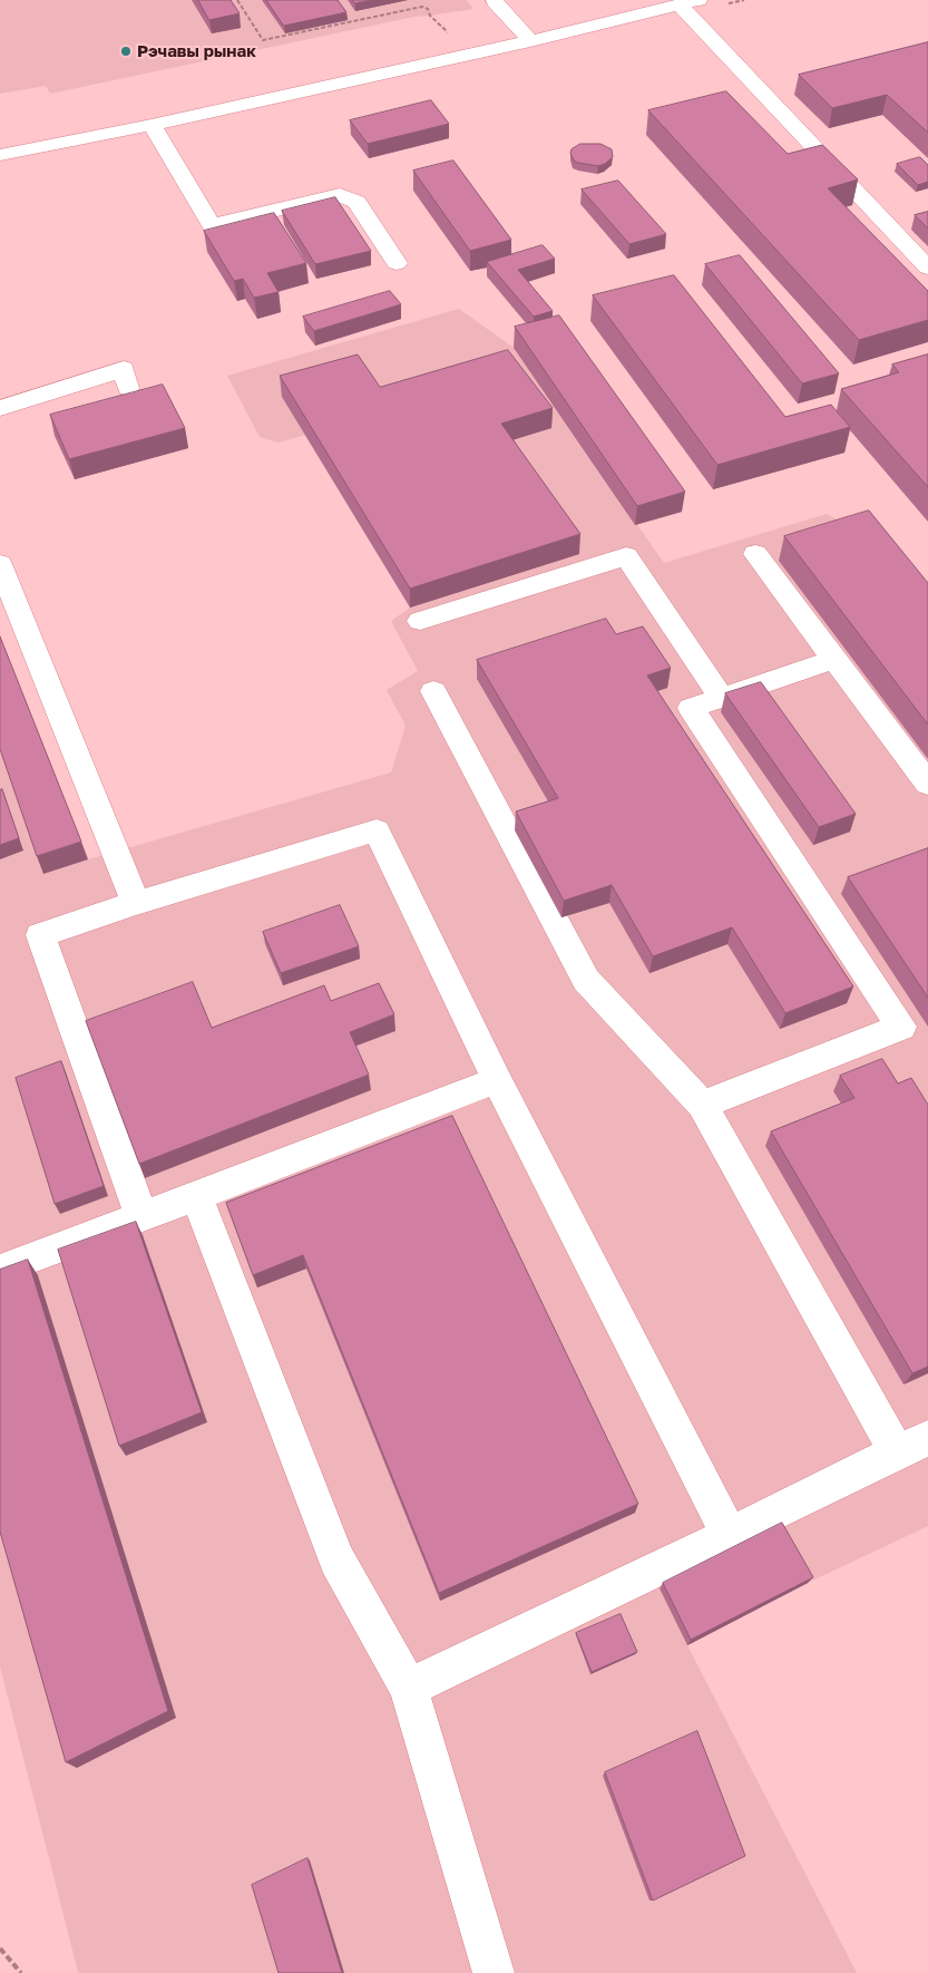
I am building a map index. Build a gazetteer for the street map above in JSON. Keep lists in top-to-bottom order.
{
  "places": ["Рэчавы рынак"]
}
